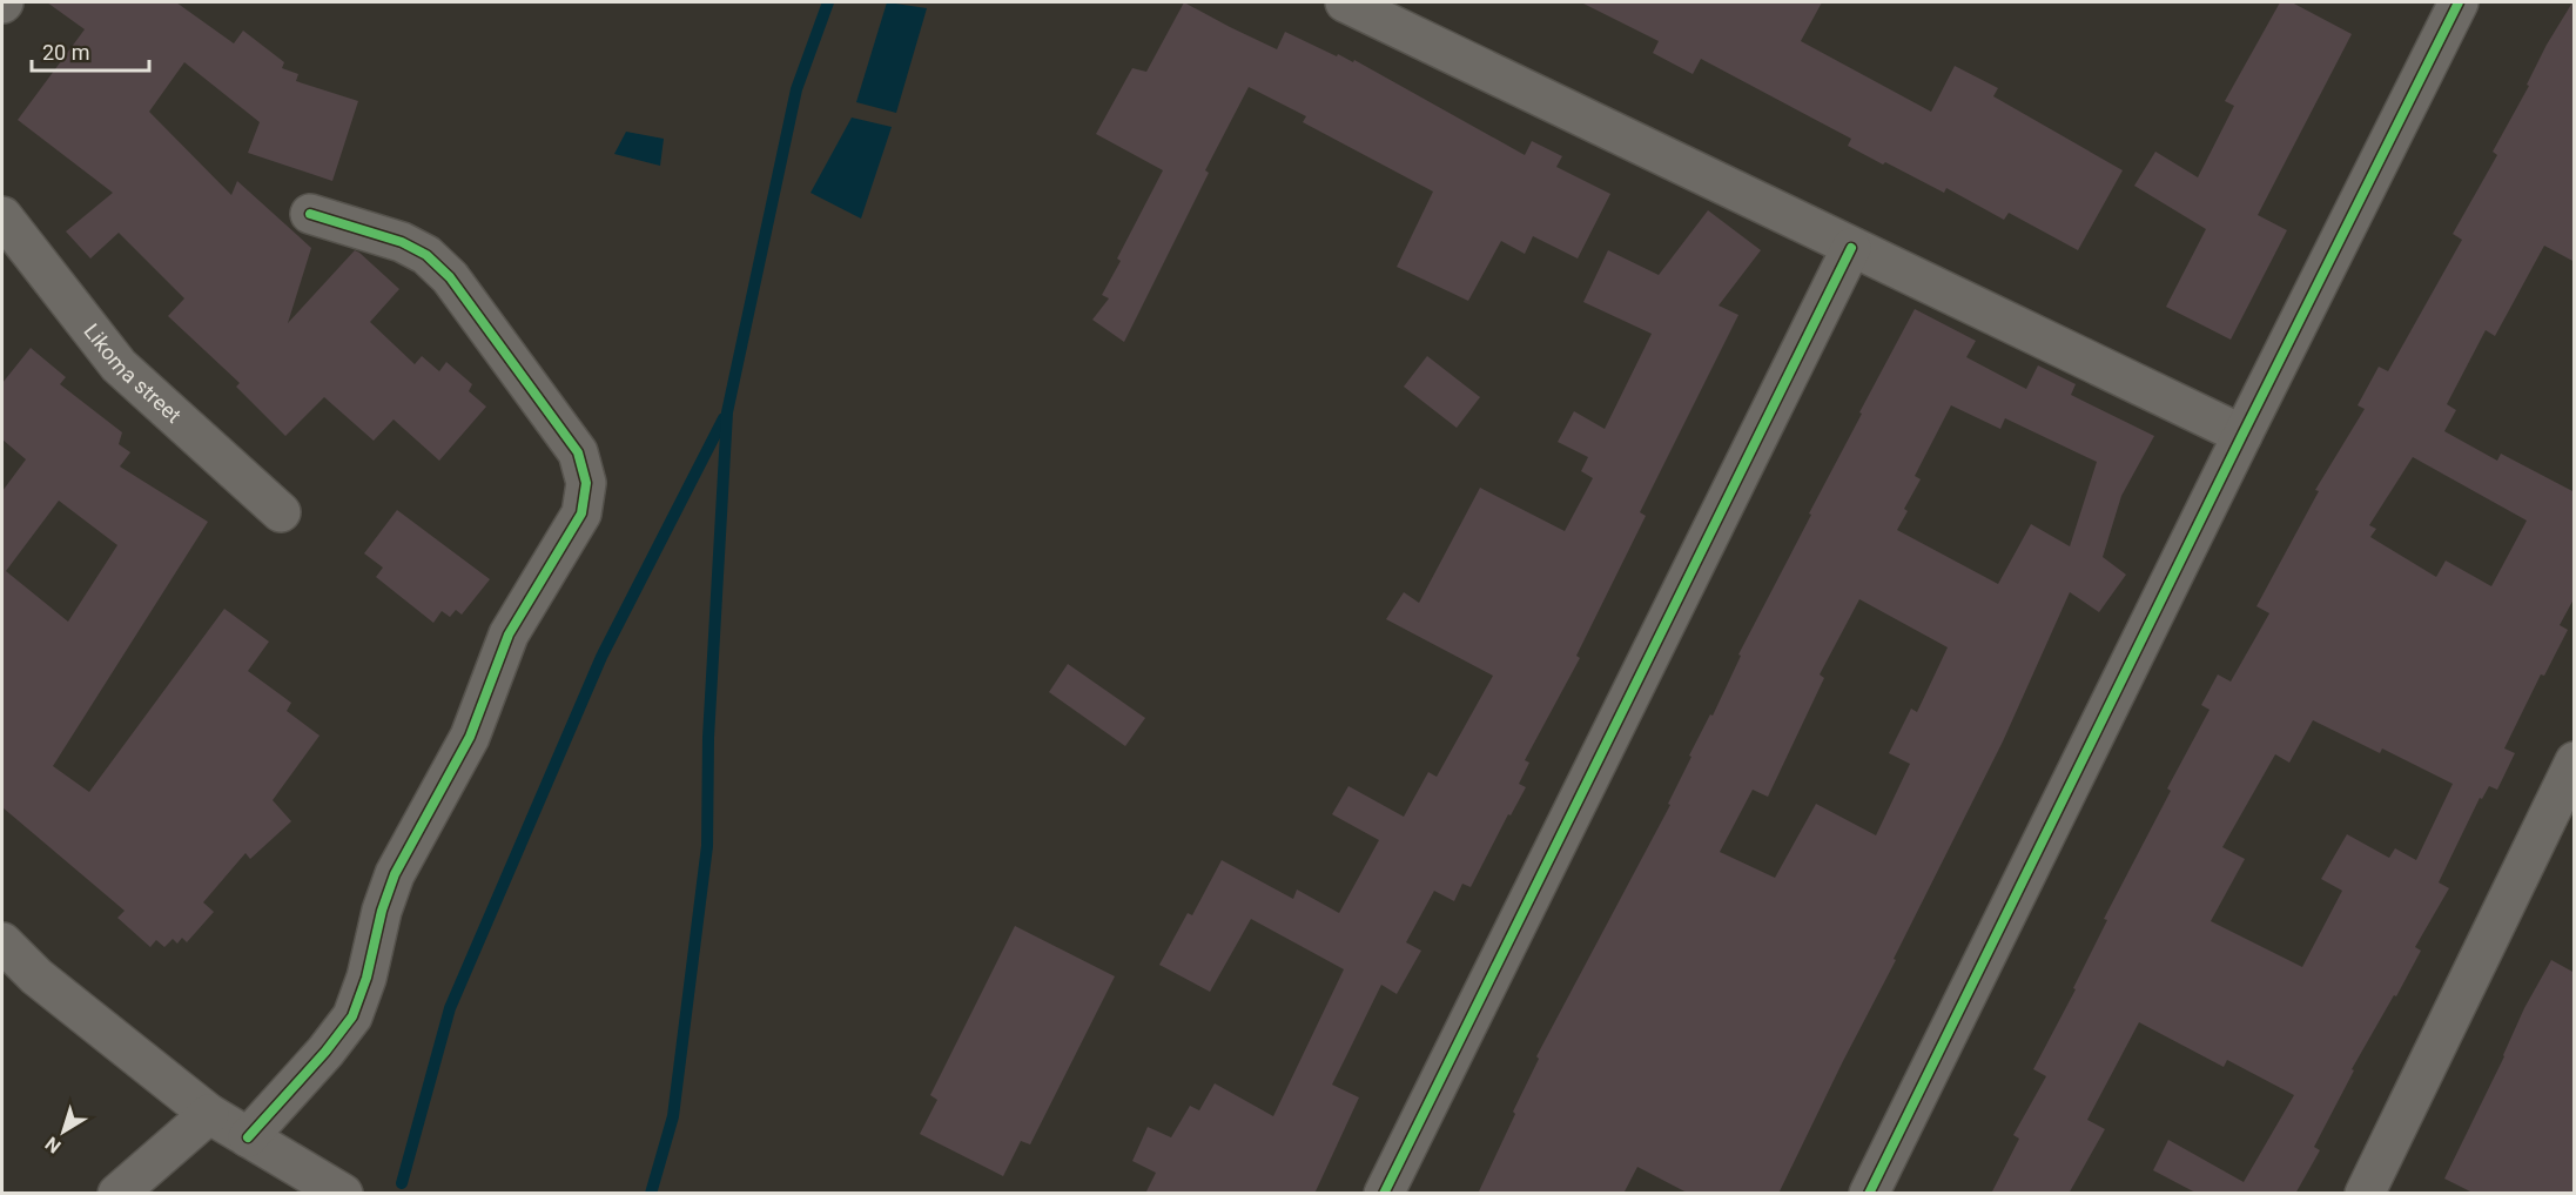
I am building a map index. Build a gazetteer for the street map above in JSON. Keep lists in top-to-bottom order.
{
  "streets": {
    "street": ["Likoma street"]
  },
  "scale_bar": "20 m",
  "north": "bottom left"
}
